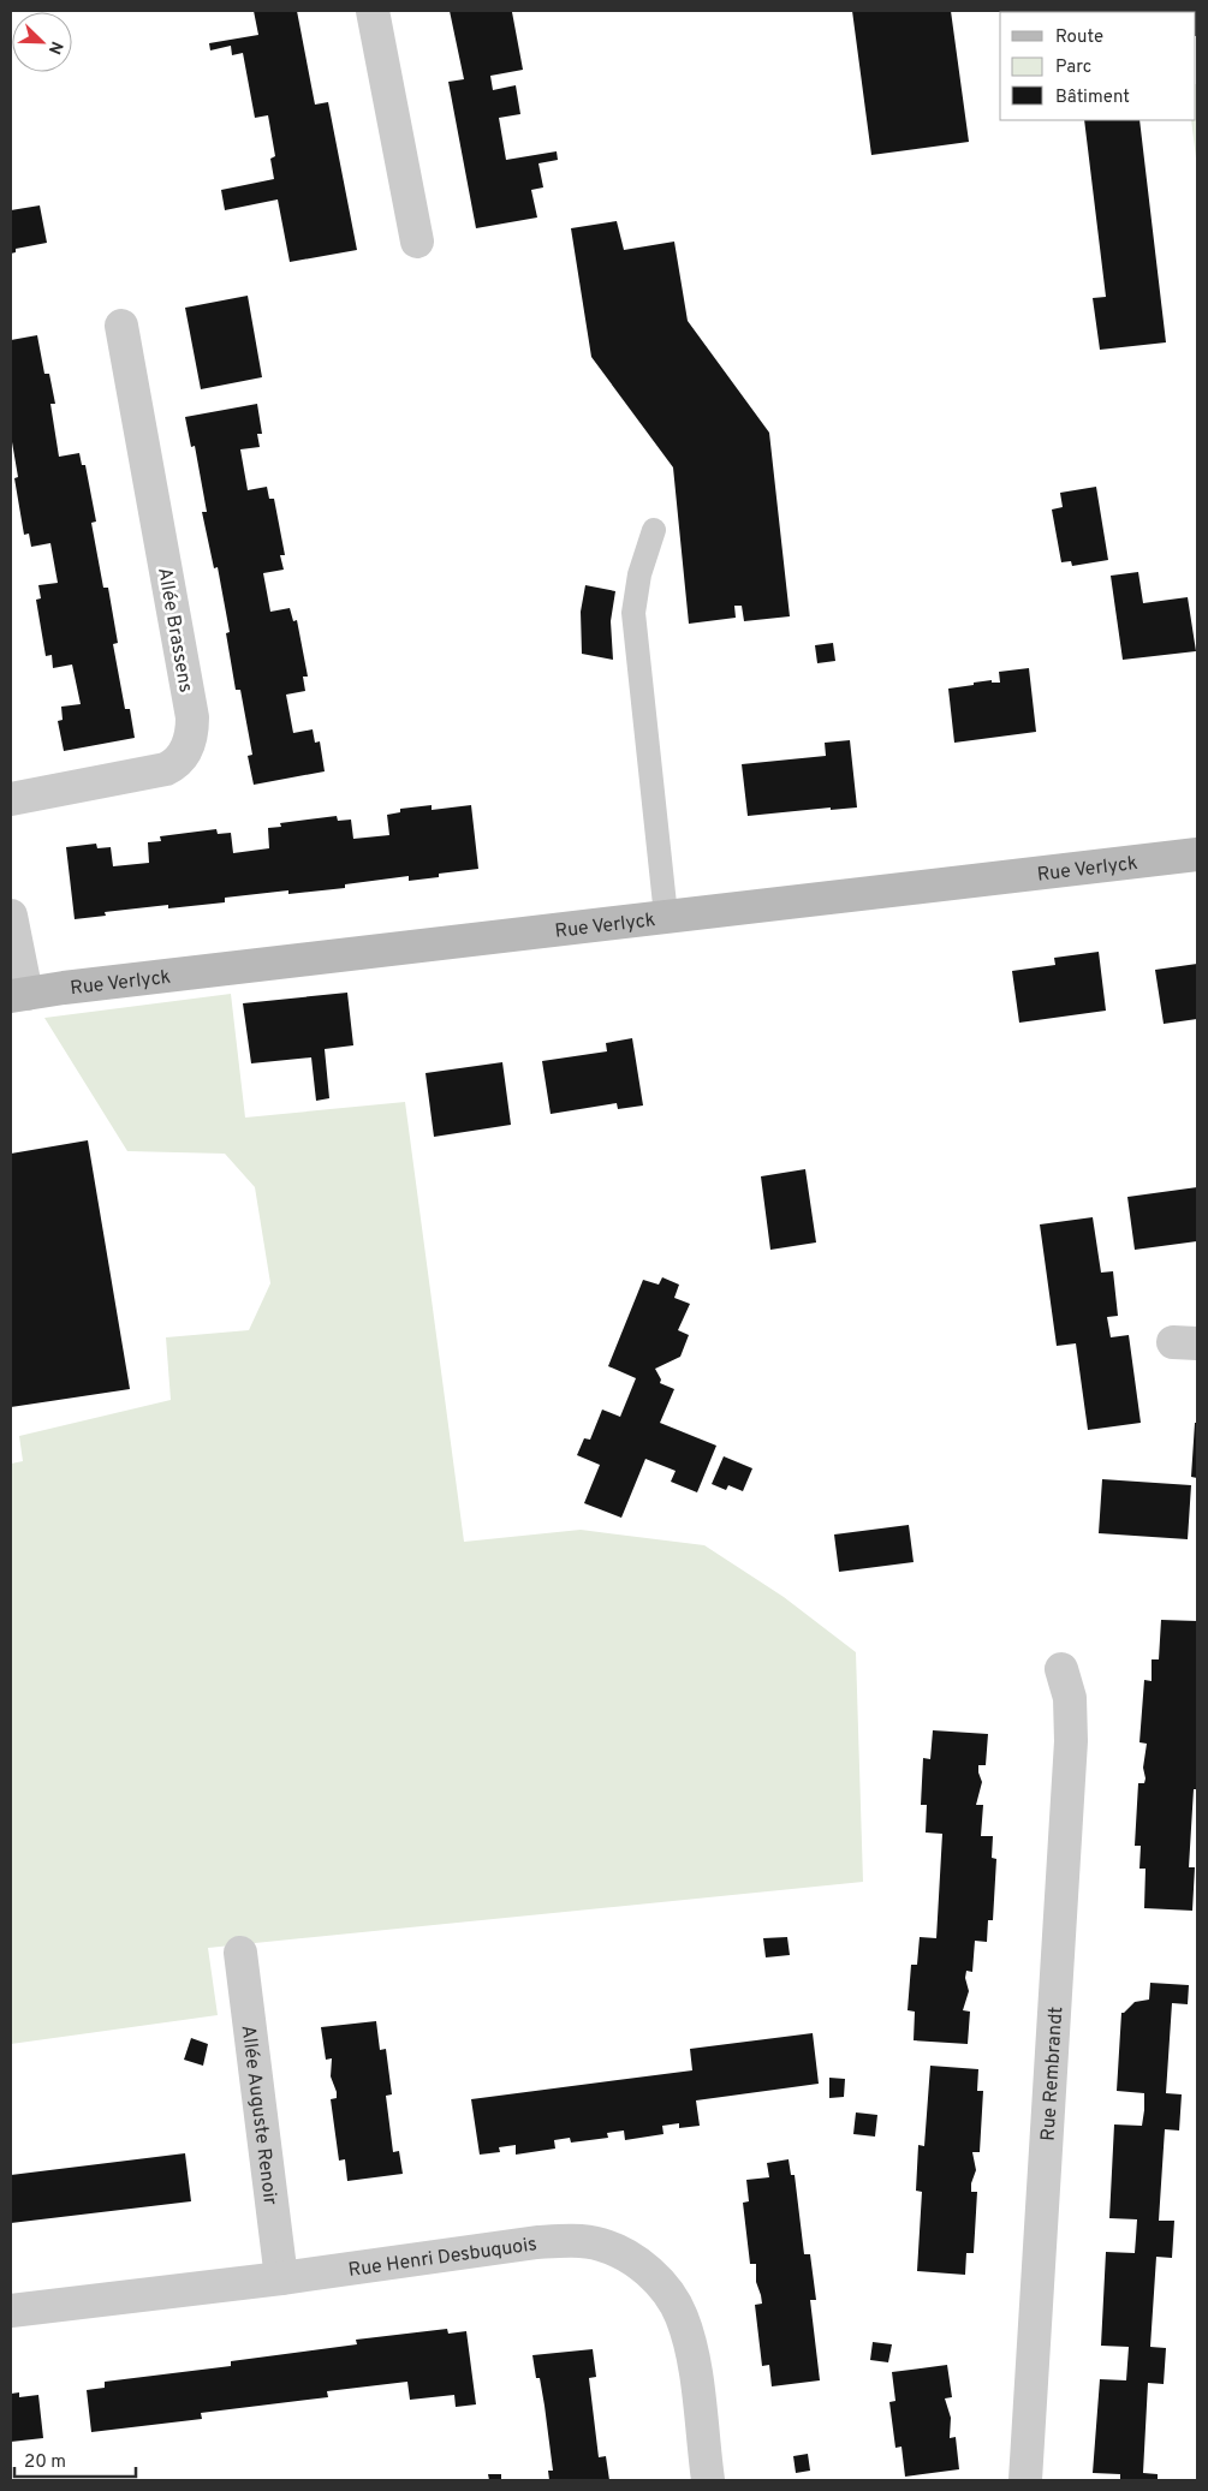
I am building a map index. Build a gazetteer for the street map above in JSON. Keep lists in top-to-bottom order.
{
  "streets": {
    "street": [
      "Allée Brassens",
      "Rue Verlyck",
      "Rue Rembrandt",
      "Allée Auguste Renoir",
      "Rue Henri Desbuquois"
    ]
  },
  "crossings": [
    ["Allée Auguste Renoir", "Rue Henri Desbuquois"]
  ],
  "legend": ["Route", "Parc", "Bâtiment"],
  "scale_bar": "20 m",
  "north": "bottom right"
}
